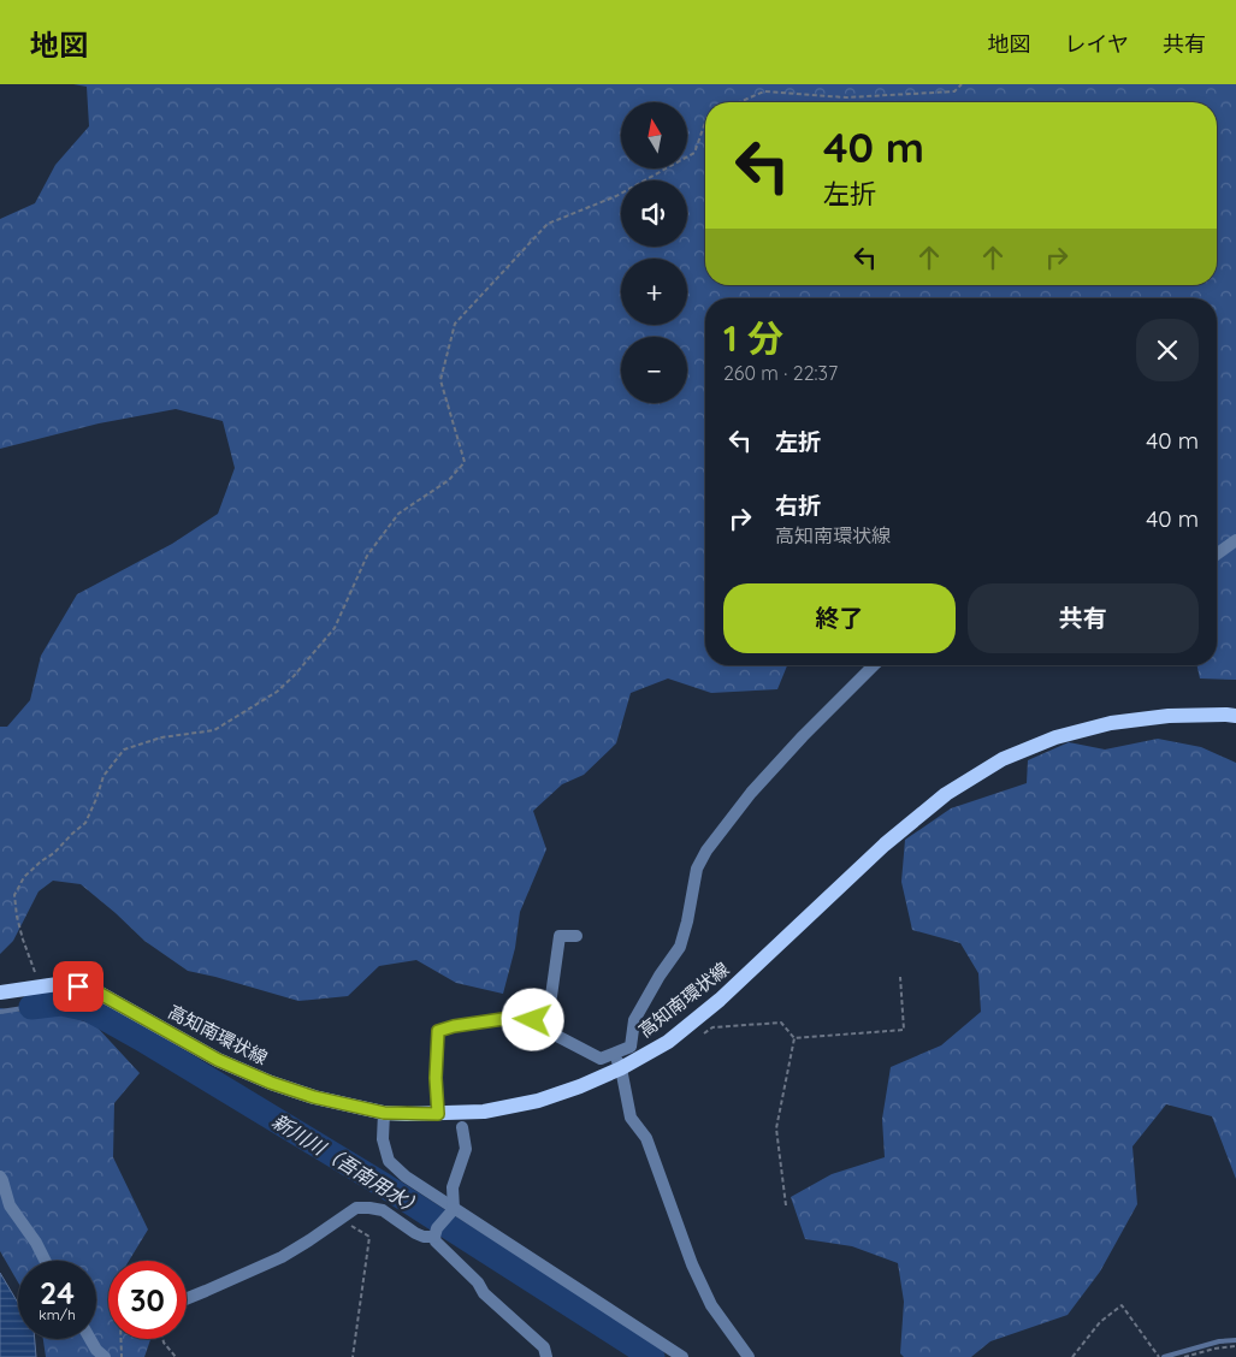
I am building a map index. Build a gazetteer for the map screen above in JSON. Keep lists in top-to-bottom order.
{
  "streets": {
    "main road": ["高知南環状線"]
  },
  "water": ["新川川（吾南用水）"],
  "north": "top",
  "page": {
    "header": "地図",
    "nav": ["地図", "レイヤ", "共有"],
    "map_buttons": ["+", "−"],
    "turn": ["40 m", "左折"],
    "heading": ["1 分", "260 m · 22:37"],
    "list": [
      {
        "name": "左折",
        "value": "40 m"
      },
      {
        "name": "右折",
        "note": "高知南環状線",
        "value": "40 m"
      }
    ],
    "buttons": ["終了", "共有"],
    "speed": "24 km/h",
    "limit": "30"
  }
}
